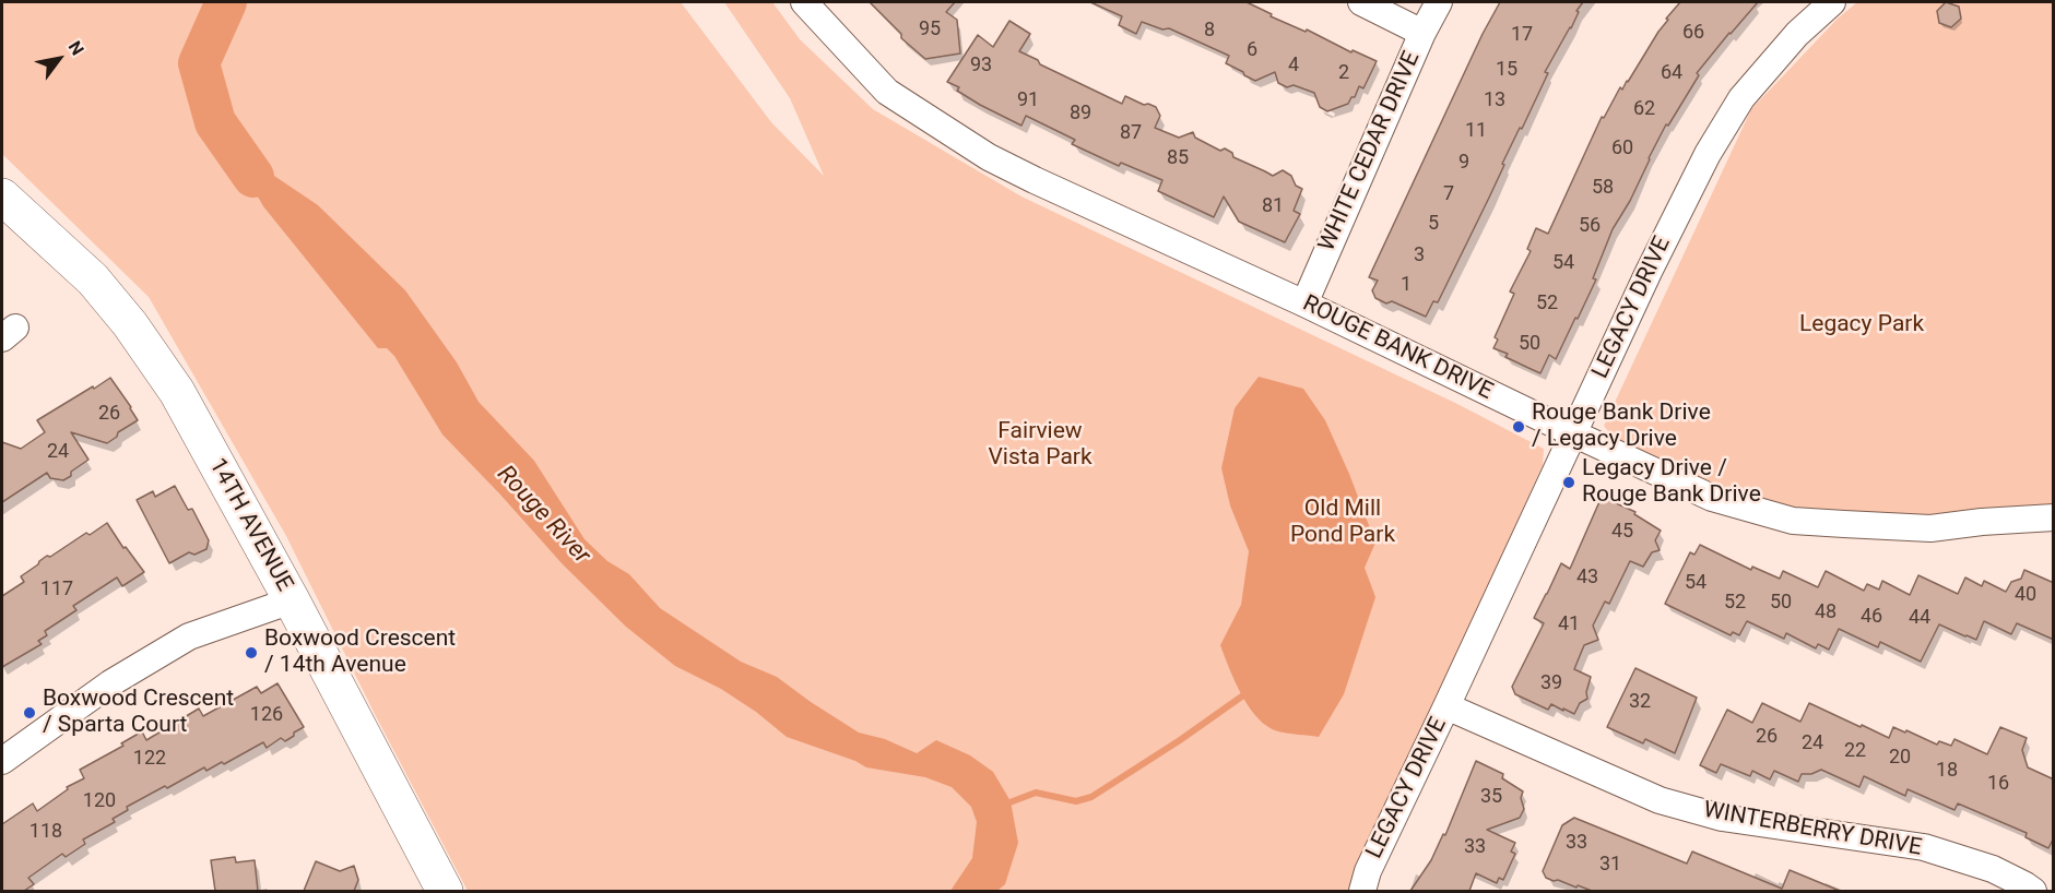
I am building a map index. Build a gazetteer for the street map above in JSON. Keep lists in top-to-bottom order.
{
  "streets": {
    "main road": ["14TH AVENUE"],
    "street": [
      "WHITE CEDAR DRIVE",
      "LEGACY DRIVE",
      "ROUGE BANK DRIVE",
      "WINTERBERRY DRIVE"
    ]
  },
  "crossings": [
    ["WHITE CEDAR DRIVE", "ROUGE BANK DRIVE"],
    ["LEGACY DRIVE", "ROUGE BANK DRIVE"],
    ["LEGACY DRIVE", "WINTERBERRY DRIVE"]
  ],
  "water": ["Rouge River"],
  "parks": ["Legacy Park", "Fairview Vista Park", "Old Mill Pond Park"],
  "places": [
    "Rouge Bank Drive / Legacy Drive",
    "Legacy Drive / Rouge Bank Drive",
    "Boxwood Crescent / 14th Avenue",
    "Boxwood Crescent / Sparta Court"
  ],
  "house_numbers": [
    "95",
    "8",
    "66",
    "17",
    "6",
    "93",
    "4",
    "15",
    "2",
    "64",
    "91",
    "13",
    "62",
    "89",
    "11",
    "87",
    "60",
    "85",
    "9",
    "58",
    "7",
    "81",
    "5",
    "56",
    "3",
    "54",
    "1",
    "52",
    "50",
    "26",
    "24",
    "45",
    "43",
    "54",
    "117",
    "40",
    "52",
    "50",
    "48",
    "46",
    "44",
    "41",
    "39",
    "32",
    "126",
    "26",
    "24",
    "22",
    "20",
    "122",
    "18",
    "16",
    "35",
    "120",
    "118",
    "33",
    "33",
    "31"
  ],
  "north": "top right"
}
